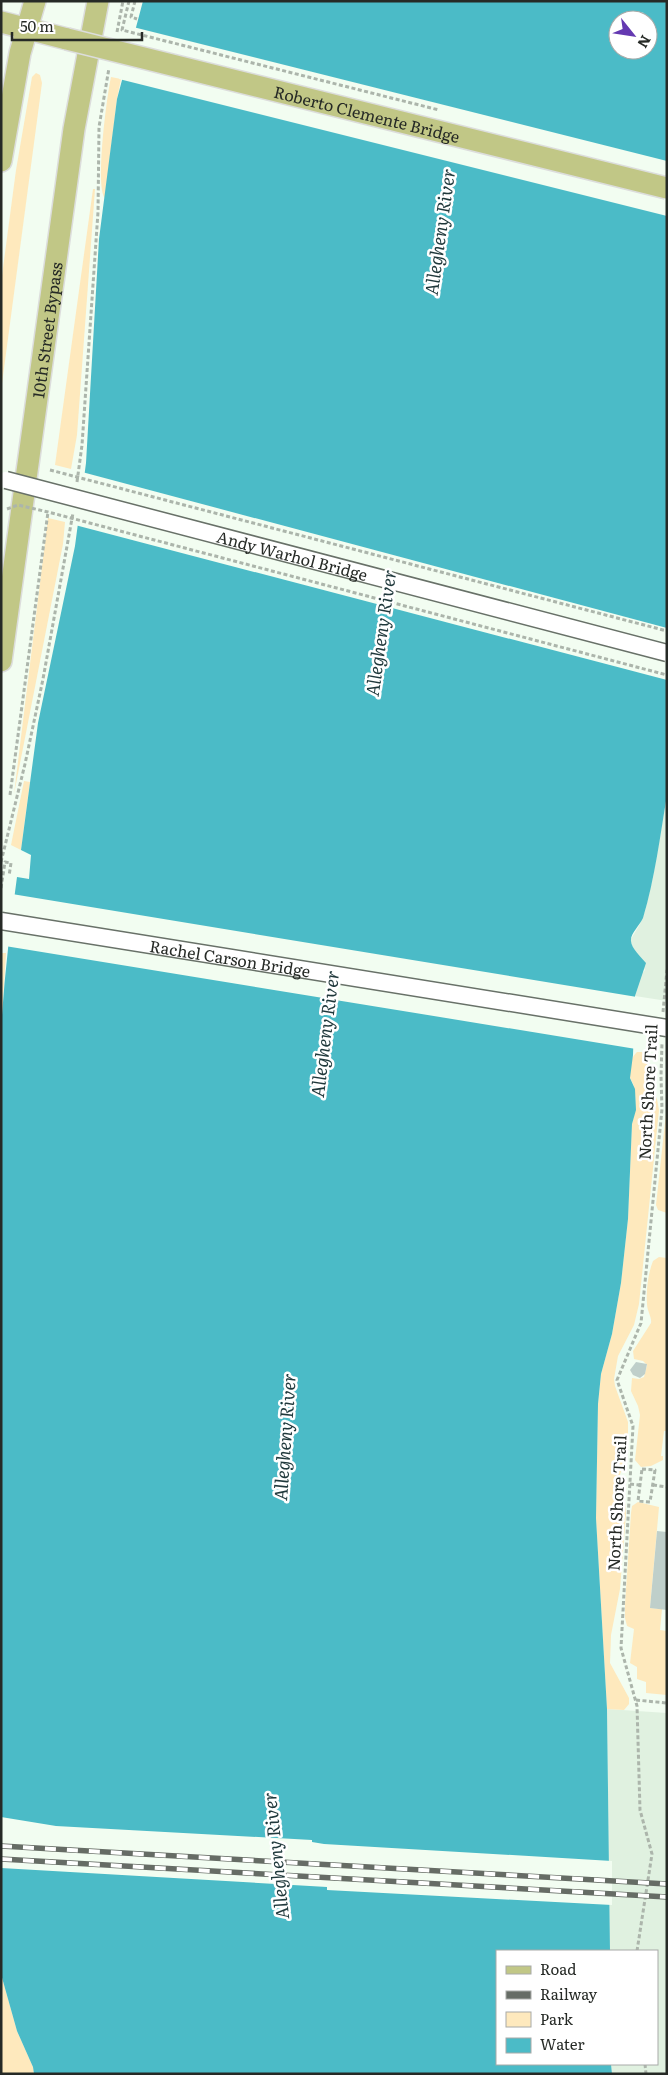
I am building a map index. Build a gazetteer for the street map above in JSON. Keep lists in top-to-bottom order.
{
  "streets": {
    "main road": ["Roberto Clemente Bridge", "10th Street Bypass"],
    "street": ["Andy Warhol Bridge", "Rachel Carson Bridge"],
    "path": ["North Shore Trail"]
  },
  "crossings": [
    ["Rachel Carson Bridge", "North Shore Trail"]
  ],
  "water": ["Allegheny River"],
  "legend": [
    "Road",
    "Railway",
    "Park",
    "Water"
  ],
  "scale_bar": "50 m",
  "north": "bottom right"
}
